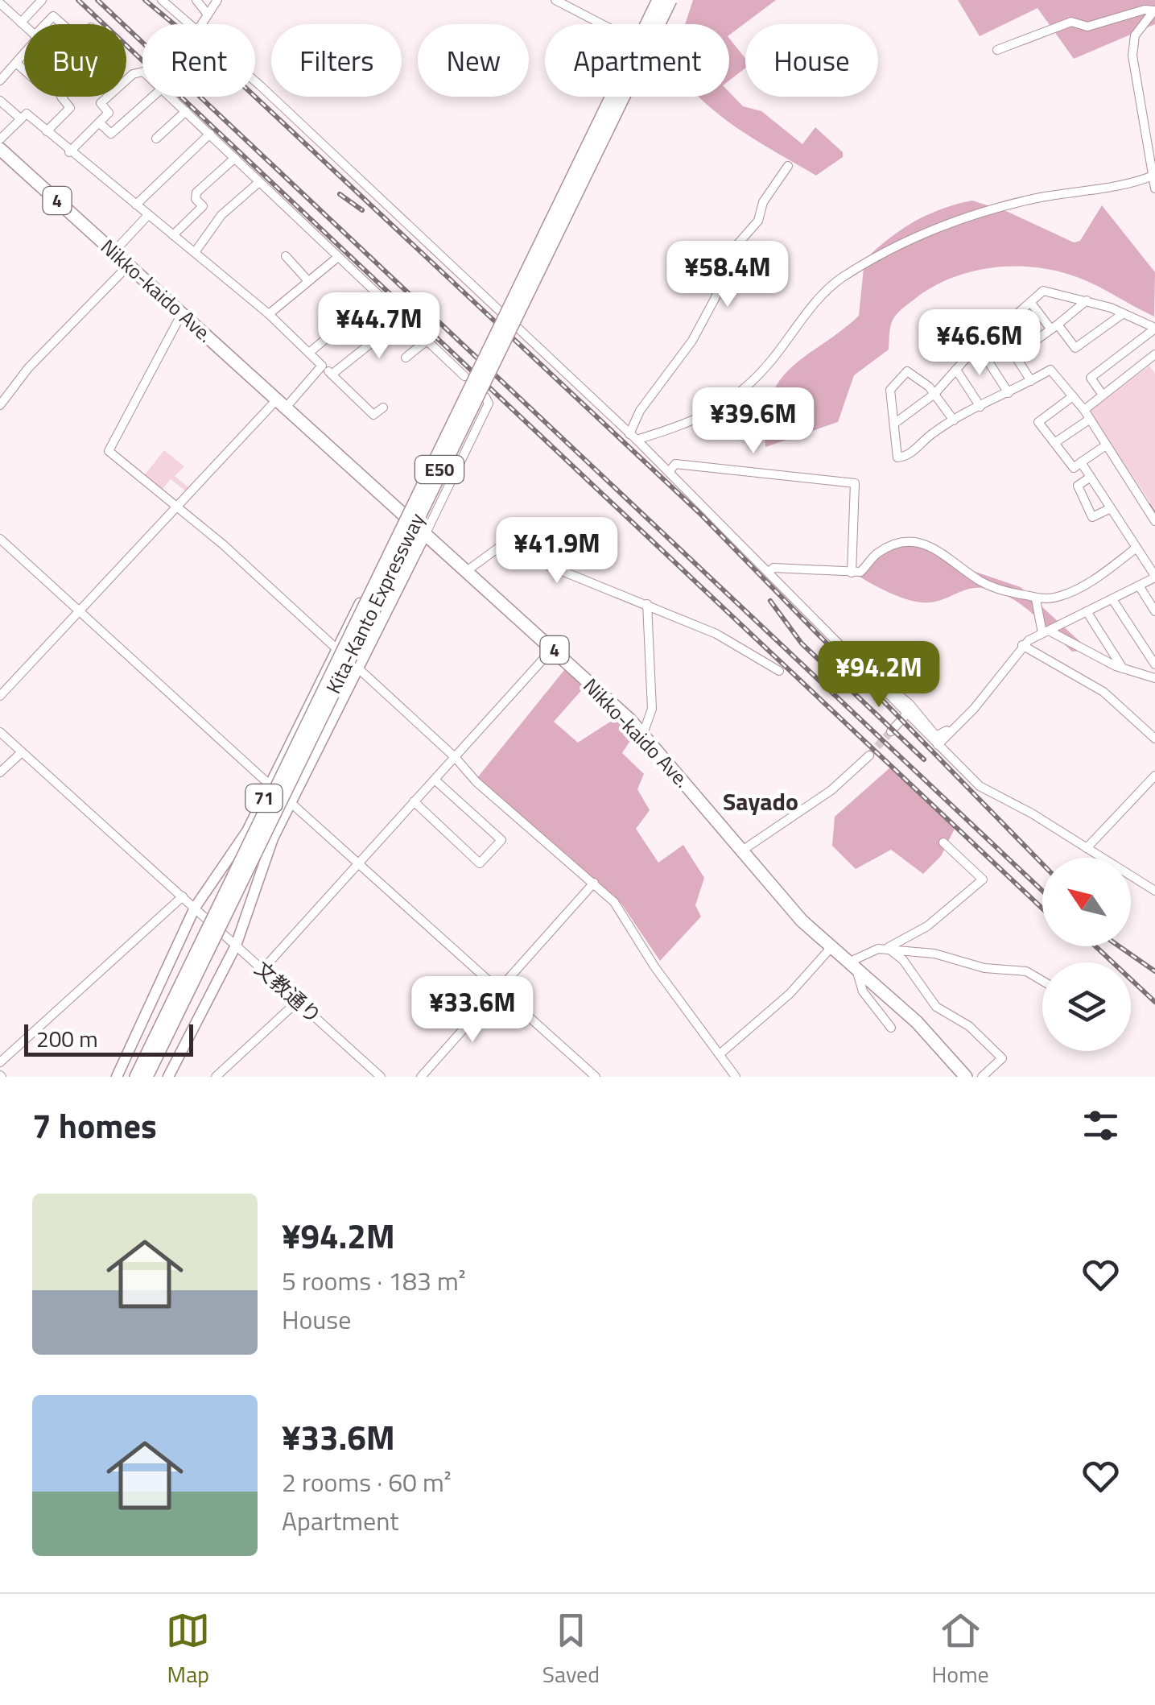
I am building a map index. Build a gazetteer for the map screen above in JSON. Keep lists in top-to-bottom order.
{
  "streets": {
    "highway": [
      "4",
      "Nikko-kaido Ave.",
      "E50",
      "Kita-Kanto Expressway"
    ],
    "main road": ["71"],
    "street": ["文教通り"]
  },
  "crossings": [
    ["Nikko-kaido Ave.", "71"],
    ["71", "文教通り"]
  ],
  "districts": ["Sayado"],
  "scale_bar": "200 m",
  "north": "top left",
  "page": {
    "chip": [
      "Buy",
      "Rent",
      "Filters",
      "New",
      "Apartment",
      "House"
    ],
    "price": [
      "¥58.4M",
      "¥44.7M",
      "¥46.6M",
      "¥39.6M",
      "¥41.9M",
      "¥94.2M",
      "¥33.6M"
    ],
    "scale": "200 m",
    "heading": "7 homes",
    "list": [
      {
        "name": "¥94.2M",
        "note": "5 rooms · 183 m² · House"
      },
      {
        "name": "¥33.6M",
        "note": "2 rooms · 60 m² · Apartment"
      }
    ],
    "tabs": ["Map", "Saved", "Home"]
  }
}
